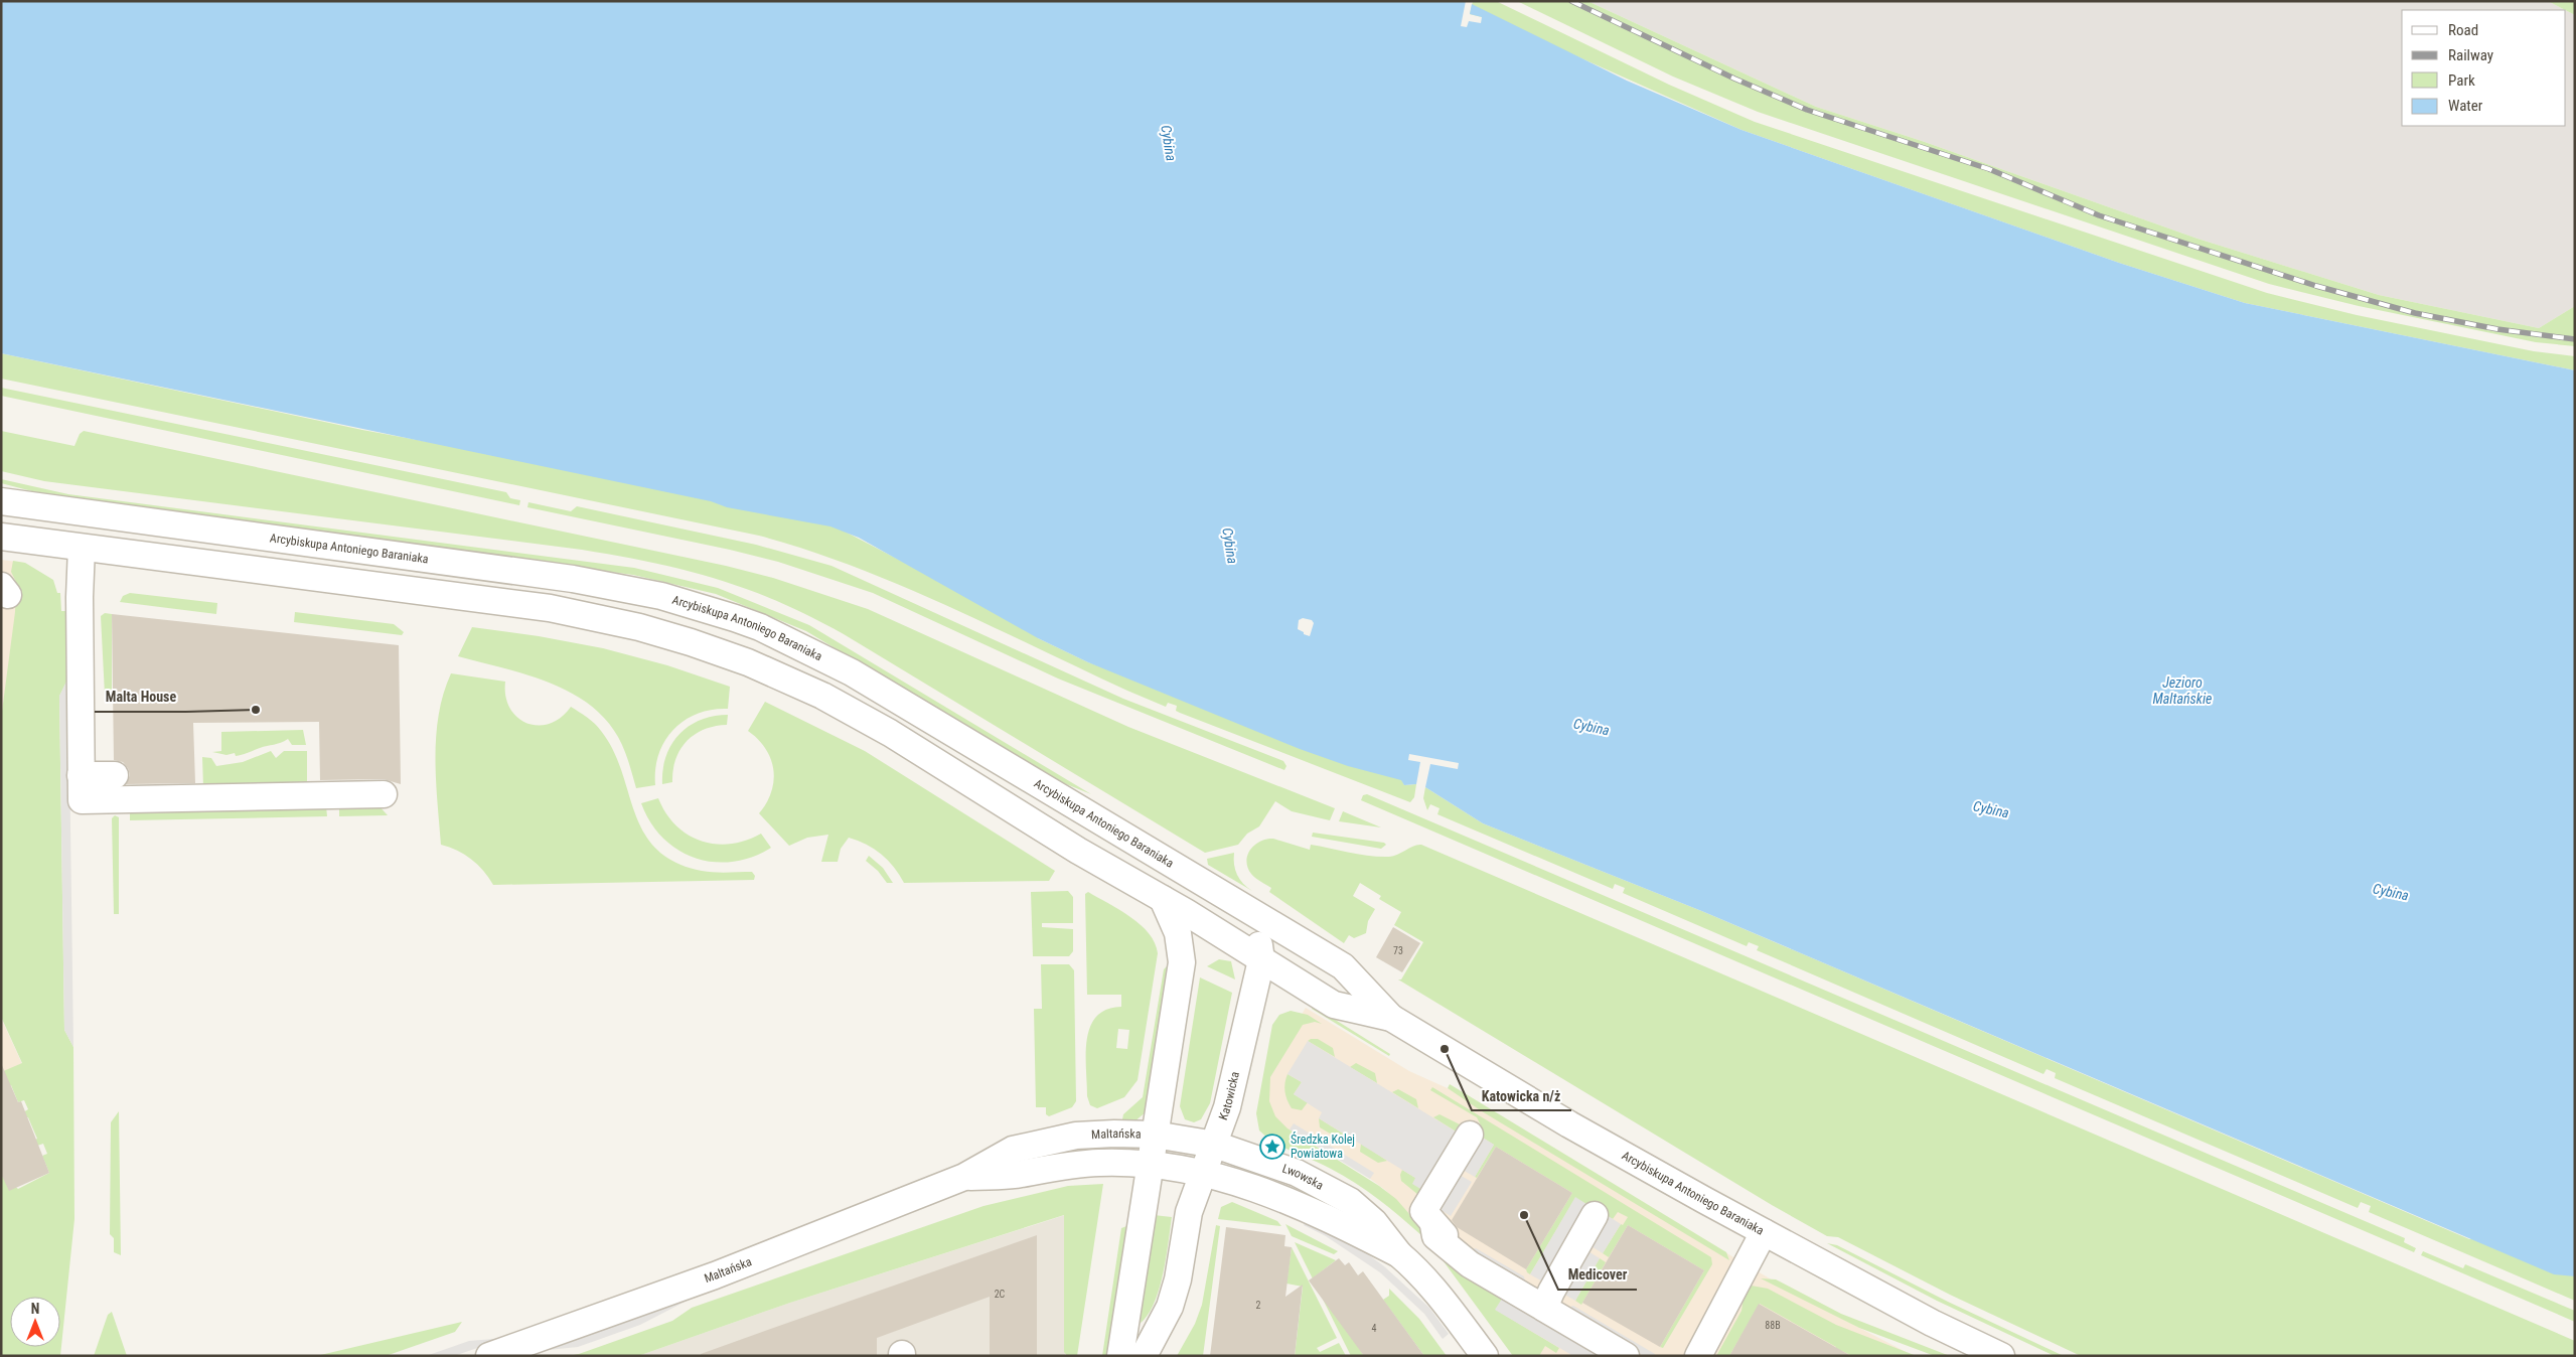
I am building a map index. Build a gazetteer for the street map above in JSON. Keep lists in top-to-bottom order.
{
  "streets": {
    "street": [
      "Arcybiskupa Antoniego Baraniaka",
      "Katowicka",
      "Maltańska",
      "Lwowska"
    ]
  },
  "crossings": [
    ["Arcybiskupa Antoniego Baraniaka", "Katowicka"],
    ["Katowicka", "Lwowska"],
    ["Maltańska", "Lwowska"]
  ],
  "water": ["Cybina", "Jezioro Maltańskie"],
  "places": {
    "other": ["Malta House", "Katowicka n/ż", "Medicover"],
    "place": ["Średzka Kolej Powiatowa"]
  },
  "house_numbers": [
    "73",
    "2C",
    "2",
    "88B",
    "4"
  ],
  "legend": [
    "Road",
    "Railway",
    "Park",
    "Water"
  ],
  "north": "top"
}
